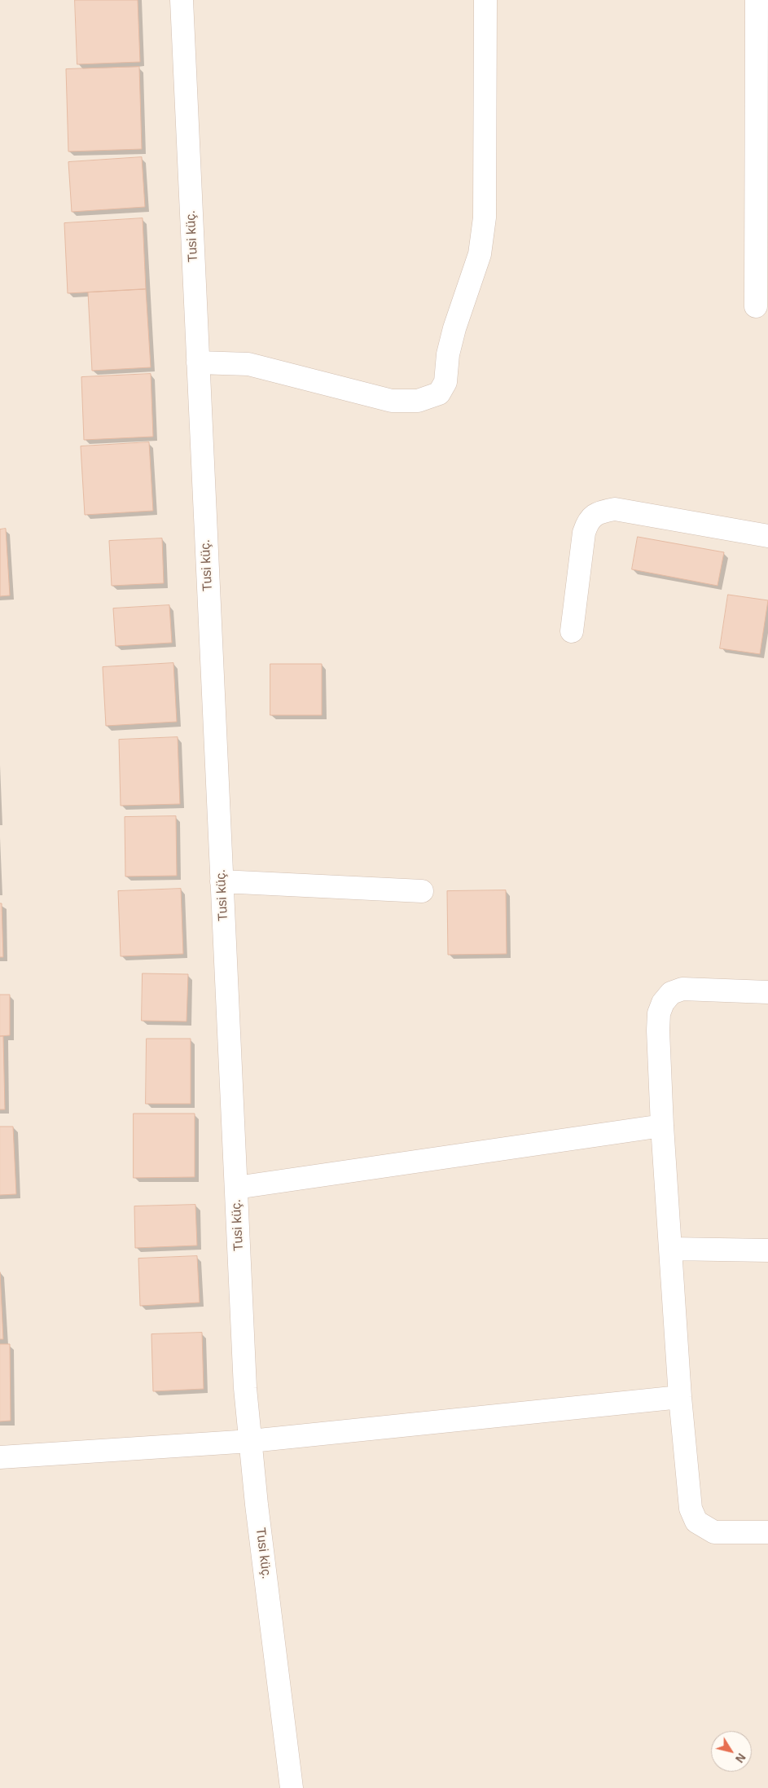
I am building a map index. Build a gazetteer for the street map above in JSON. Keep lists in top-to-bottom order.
{
  "streets": {
    "street": ["Tusi küç."]
  },
  "north": "bottom right"
}
